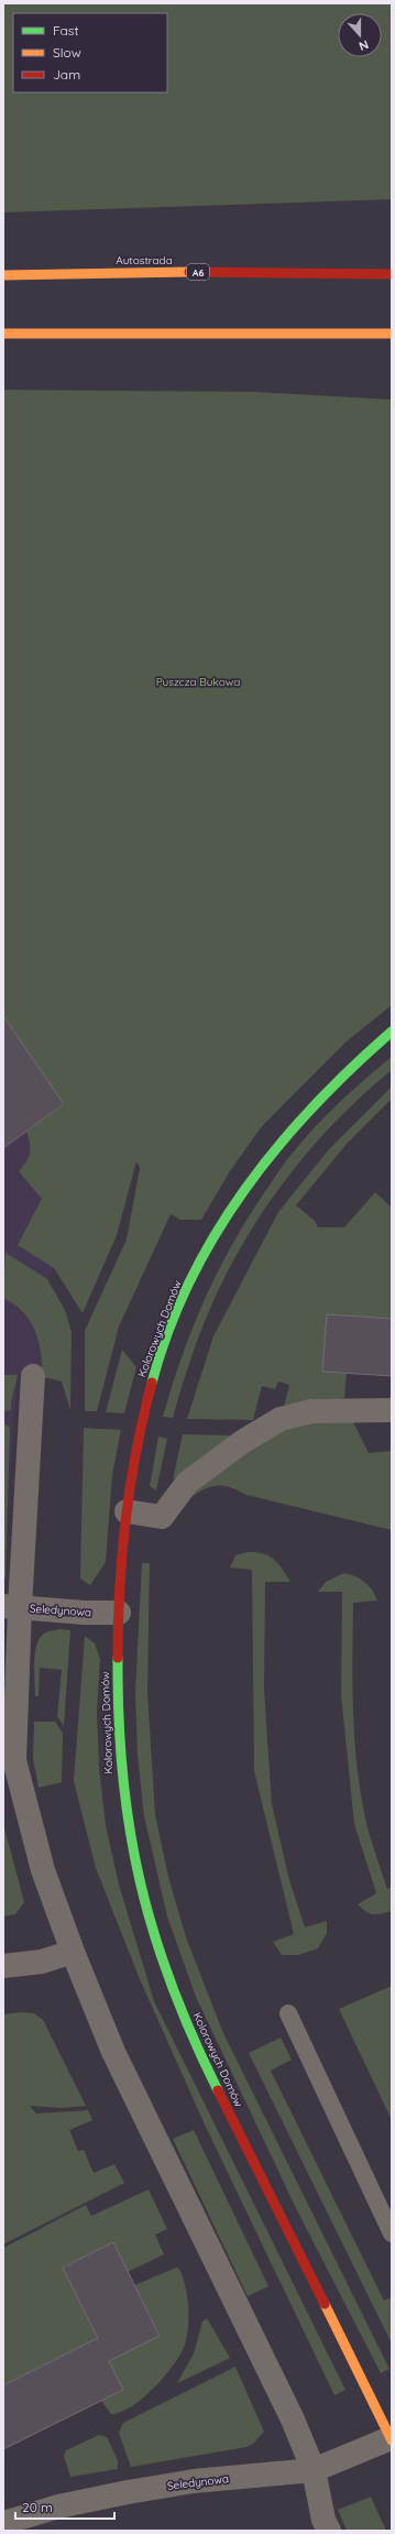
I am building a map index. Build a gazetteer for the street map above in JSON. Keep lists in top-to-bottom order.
{
  "streets": {
    "main road": ["Autostrada", "A6", "Kolorowych Domów"],
    "street": ["Seledynowa"]
  },
  "crossings": [
    ["Kolorowych Domów", "Seledynowa"]
  ],
  "parks": ["Puszcza Bukowa"],
  "legend": ["Fast", "Slow", "Jam"],
  "scale_bar": "20 m",
  "north": "bottom"
}
